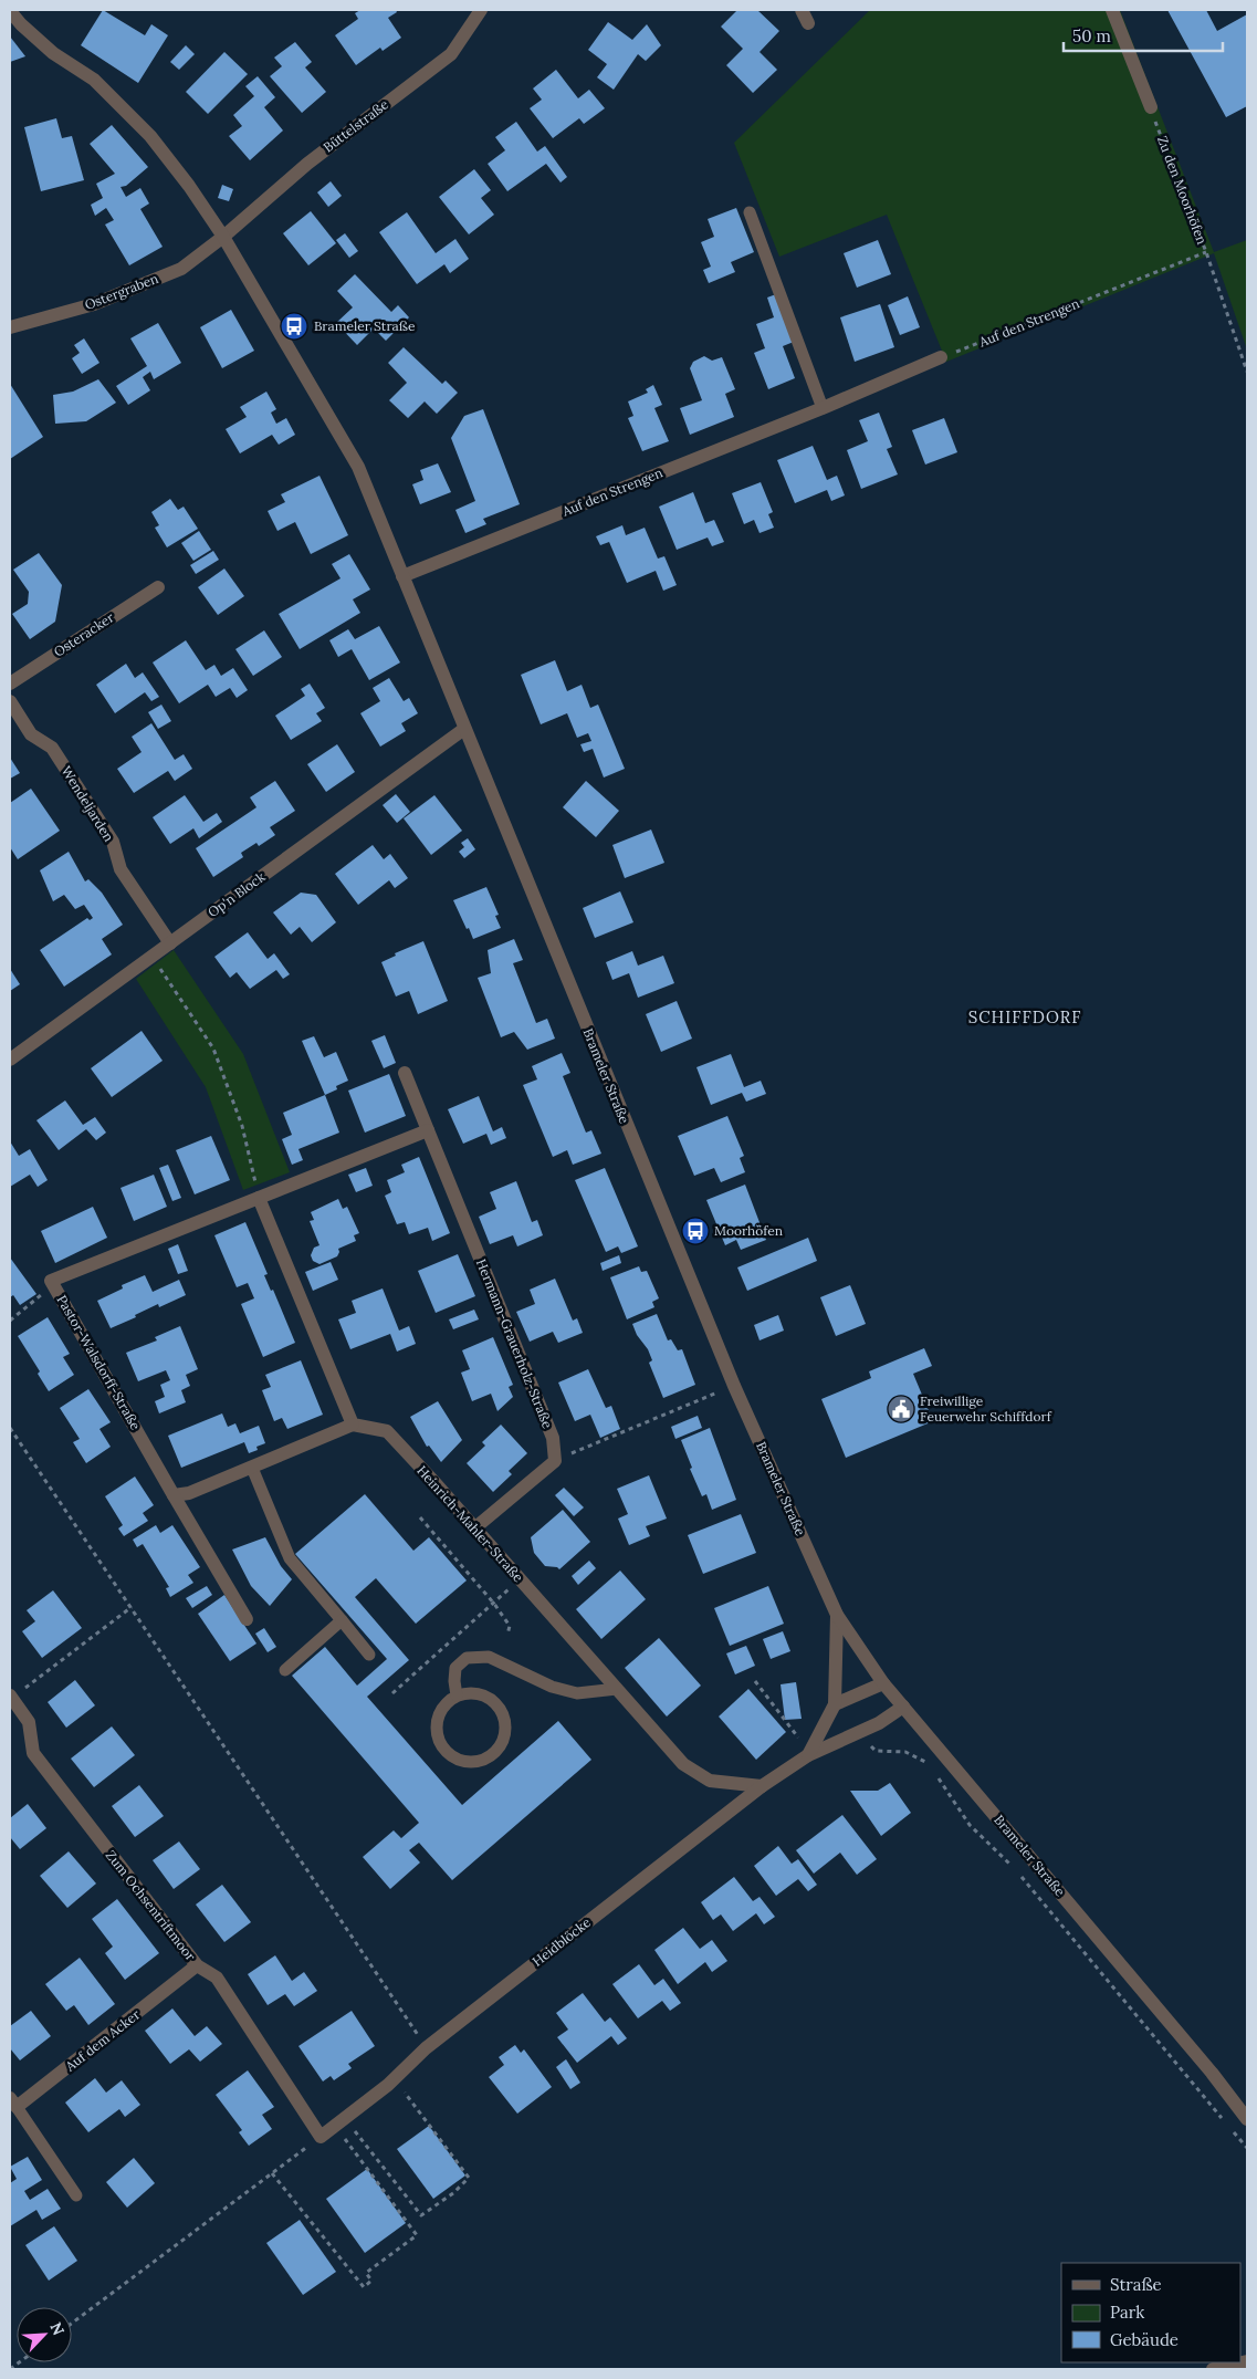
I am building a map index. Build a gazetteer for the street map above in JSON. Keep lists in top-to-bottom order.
{
  "streets": {
    "street": [
      "Büttelstraße",
      "Ostergraben",
      "Auf den Strengen",
      "Osteracker",
      "Wendeljarden",
      "Op'n Block",
      "Brameler Straße",
      "Hermann-Grauerholz-Straße",
      "Pastor-Walsdorff-Straße",
      "Heinrich-Mahler-Straße",
      "Zum Ochsentriftmoor",
      "Heidblöcke",
      "Auf dem Acker"
    ],
    "path": ["Zu den Moorhöfen"]
  },
  "crossings": [
    ["Büttelstraße", "Ostergraben"],
    ["Büttelstraße", "Brameler Straße"],
    ["Zu den Moorhöfen", "Auf den Strengen"],
    ["Ostergraben", "Brameler Straße"],
    ["Auf den Strengen", "Brameler Straße"],
    ["Wendeljarden", "Op'n Block"],
    ["Op'n Block", "Brameler Straße"],
    ["Brameler Straße", "Heidblöcke"],
    ["Heinrich-Mahler-Straße", "Heidblöcke"],
    ["Zum Ochsentriftmoor", "Heidblöcke"],
    ["Zum Ochsentriftmoor", "Auf dem Acker"]
  ],
  "districts": ["SCHIFFDORF"],
  "places": {
    "bus stop": ["Brameler Straße", "Moorhöfen"],
    "public building": ["Freiwillige Feuerwehr Schiffdorf"]
  },
  "legend": ["Straße", "Park", "Gebäude"],
  "scale_bar": "50 m",
  "north": "top right"
}
